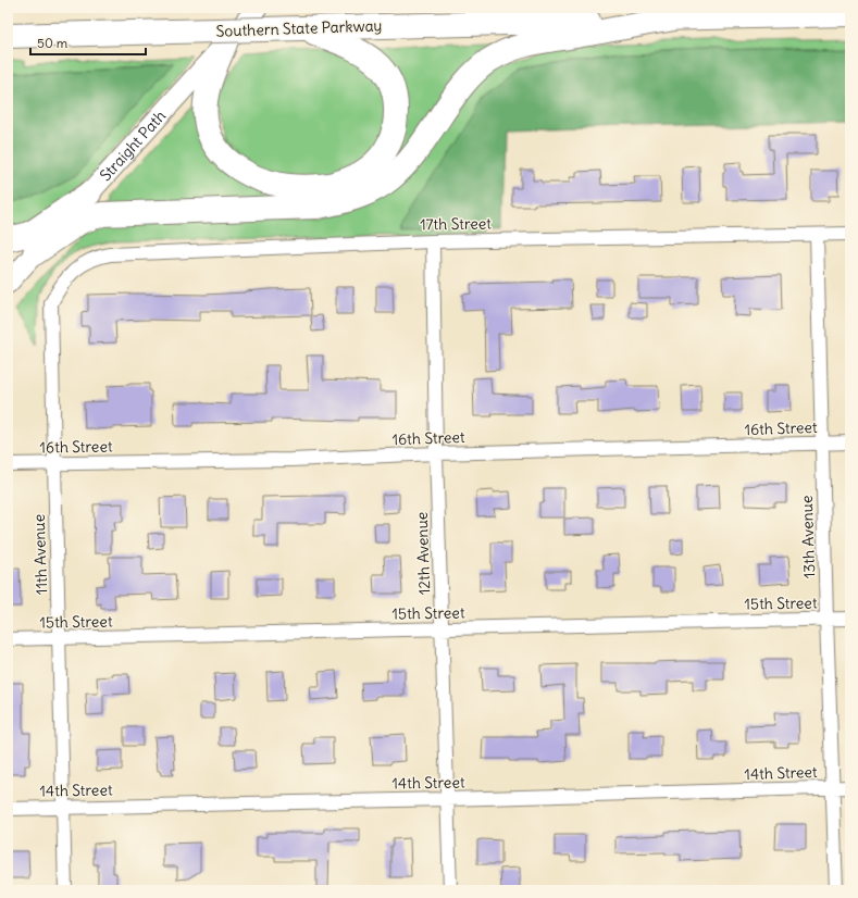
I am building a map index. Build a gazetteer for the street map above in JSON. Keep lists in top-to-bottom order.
{
  "streets": {
    "highway": ["Southern State Parkway"],
    "main road": ["Straight Path"],
    "street": [
      "17th Street",
      "16th Street",
      "13th Avenue",
      "12th Avenue",
      "11th Avenue",
      "15th Street",
      "14th Street"
    ]
  },
  "crossings": [
    ["17th Street", "13th Avenue"],
    ["17th Street", "12th Avenue"],
    ["17th Street", "11th Avenue"],
    ["16th Street", "13th Avenue"],
    ["16th Street", "12th Avenue"],
    ["16th Street", "11th Avenue"],
    ["13th Avenue", "15th Street"],
    ["13th Avenue", "14th Street"],
    ["12th Avenue", "15th Street"],
    ["12th Avenue", "14th Street"],
    ["11th Avenue", "15th Street"],
    ["11th Avenue", "14th Street"]
  ],
  "scale_bar": "50 m"
}
